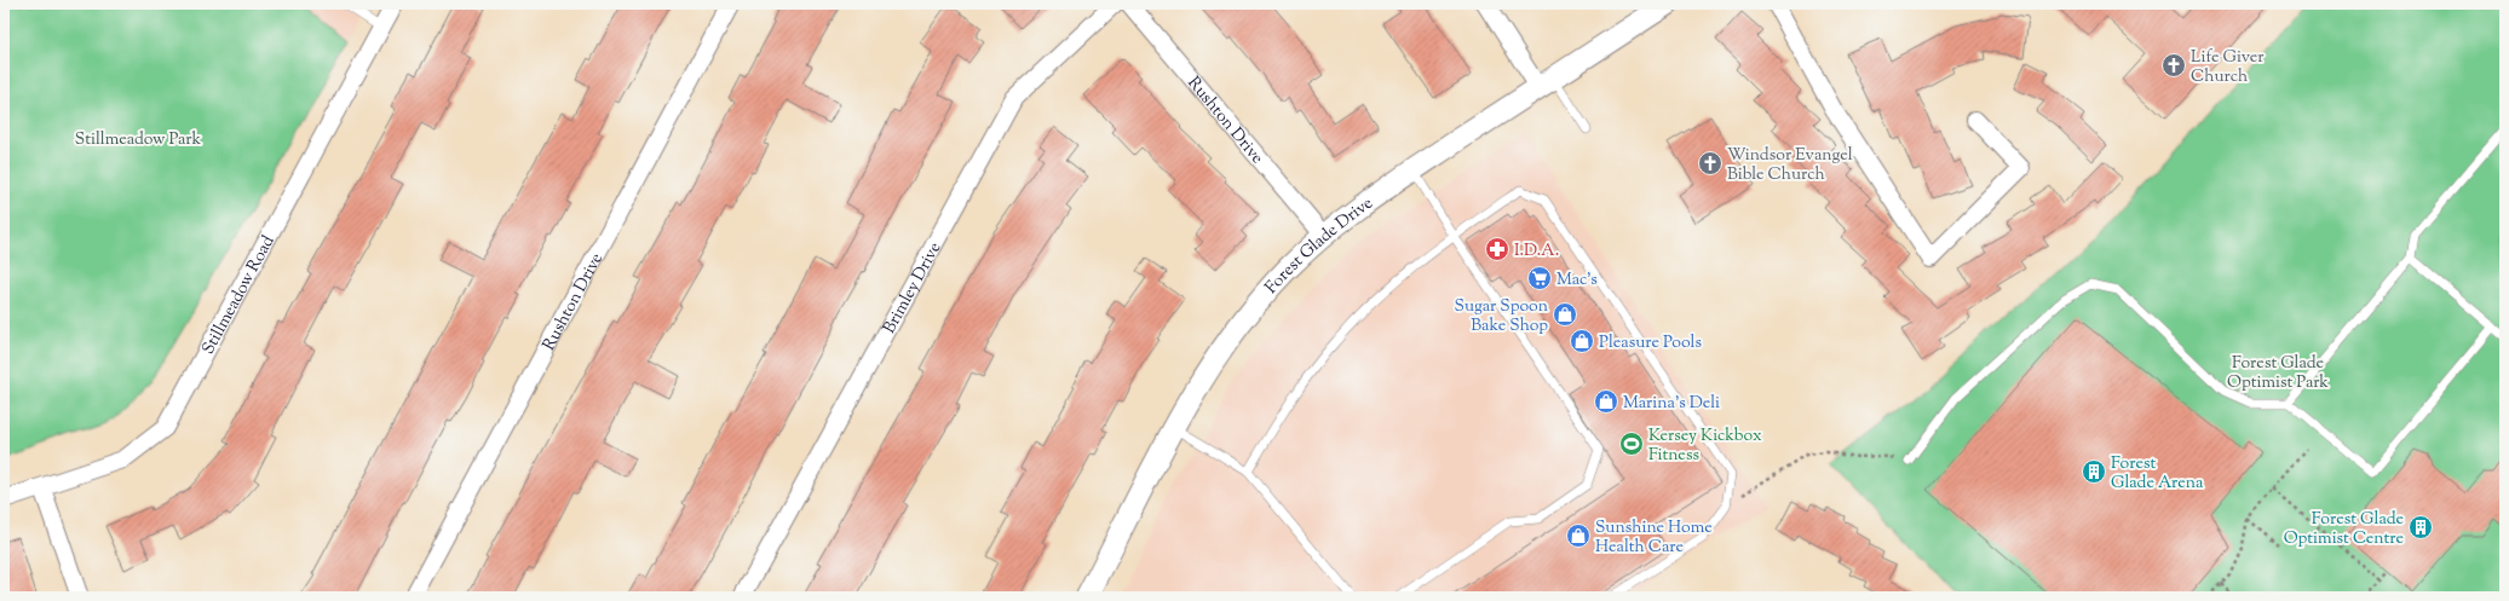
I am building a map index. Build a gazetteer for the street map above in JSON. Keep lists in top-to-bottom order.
{
  "streets": {
    "street": [
      "Rushton Drive",
      "Forest Glade Drive",
      "Brimley Drive",
      "Stillmeadow Road"
    ]
  },
  "crossings": [
    ["Rushton Drive", "Forest Glade Drive"]
  ],
  "parks": ["Stillmeadow Park", "Forest Glade Optimist Park"],
  "places": {
    "church": ["Life Giver Church", "Windsor Evangel Bible Church"],
    "pharmacy": ["I.D.A."],
    "supermarket": ["Mac's"],
    "shop": [
      "Sugar Spoon Bake Shop",
      "Pleasure Pools",
      "Marina's Deli",
      "Sunshine Home Health Care"
    ],
    "sports": ["Kersey Kickbox Fitness"],
    "building": ["Forest Glade Arena", "Forest Glade Optimist Centre"]
  }
}
